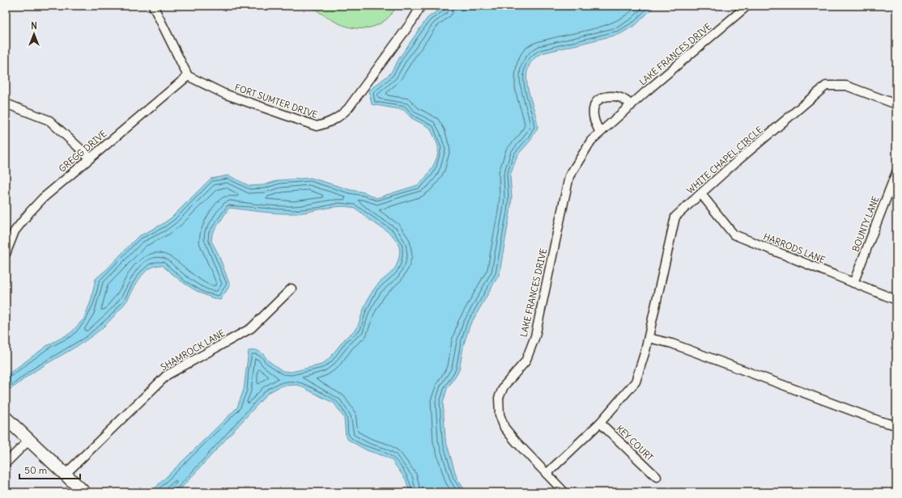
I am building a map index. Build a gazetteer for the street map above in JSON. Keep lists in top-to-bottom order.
{
  "streets": {
    "street": [
      "LAKE FRANCES DRIVE",
      "FORT SUMTER DRIVE",
      "GREGG DRIVE",
      "WHITE CHAPEL CIRCLE",
      "BOUNTY LANE",
      "HARRODS LANE",
      "SHAMROCK LANE",
      "KEY COURT"
    ]
  },
  "crossings": [
    ["LAKE FRANCES DRIVE", "WHITE CHAPEL CIRCLE"],
    ["FORT SUMTER DRIVE", "GREGG DRIVE"],
    ["WHITE CHAPEL CIRCLE", "HARRODS LANE"],
    ["WHITE CHAPEL CIRCLE", "KEY COURT"],
    ["BOUNTY LANE", "HARRODS LANE"]
  ],
  "scale_bar": "50 m",
  "north": "top"
}
